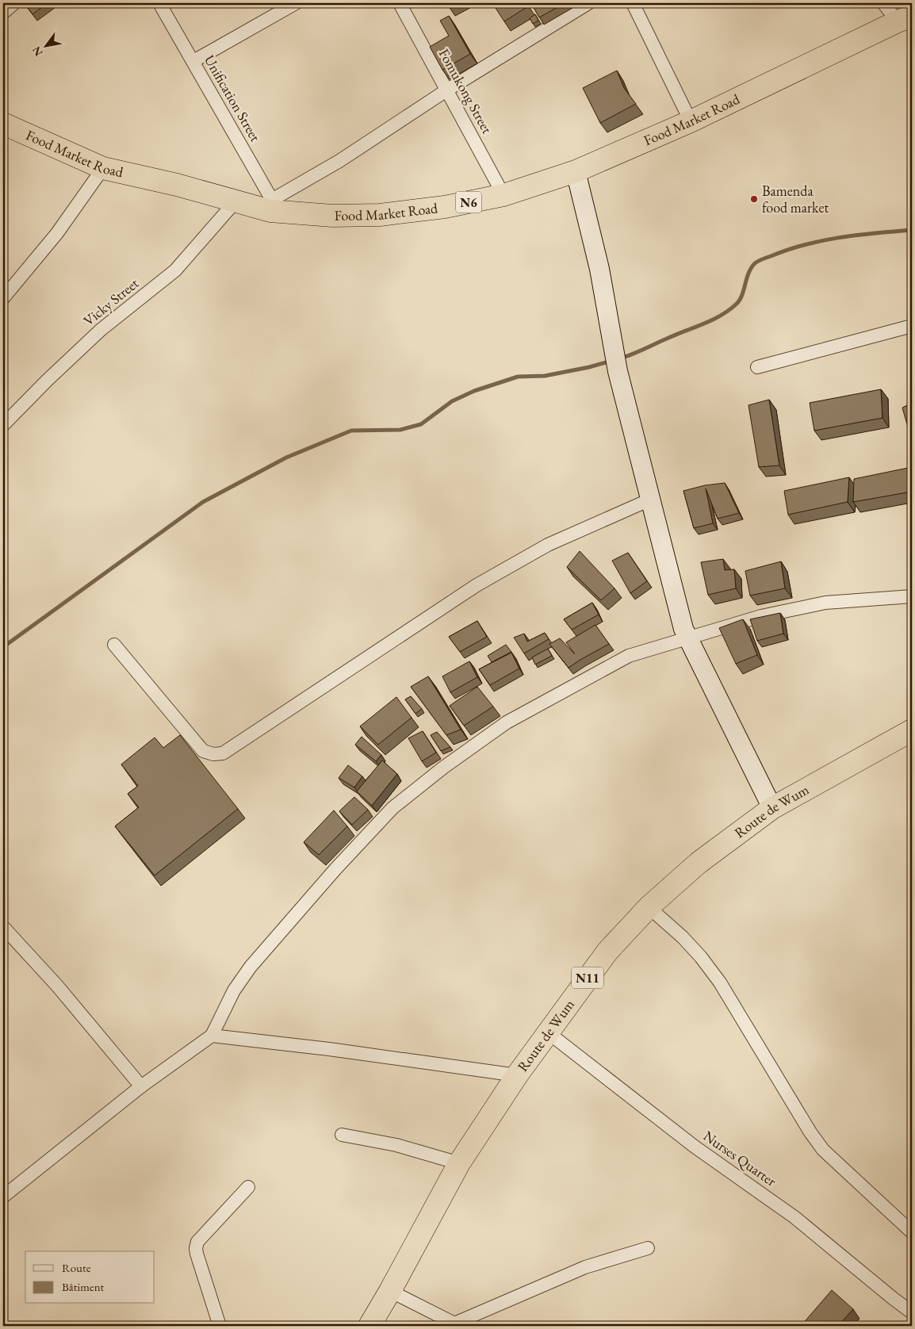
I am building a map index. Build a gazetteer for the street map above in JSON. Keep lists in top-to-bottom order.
{
  "streets": {
    "highway": [
      "Food Market Road",
      "N6",
      "Route de Wum",
      "N11"
    ],
    "street": [
      "Fomukong Street",
      "Unification Street",
      "Vicky Street",
      "Nurses Quarter"
    ]
  },
  "crossings": [
    ["Fomukong Street", "Food Market Road"],
    ["Unification Street", "Food Market Road"],
    ["Food Market Road", "Vicky Street"],
    ["Route de Wum", "Nurses Quarter"]
  ],
  "places": ["Bamenda food market"],
  "legend": ["Route", "Bâtiment"],
  "north": "bottom left"
}
